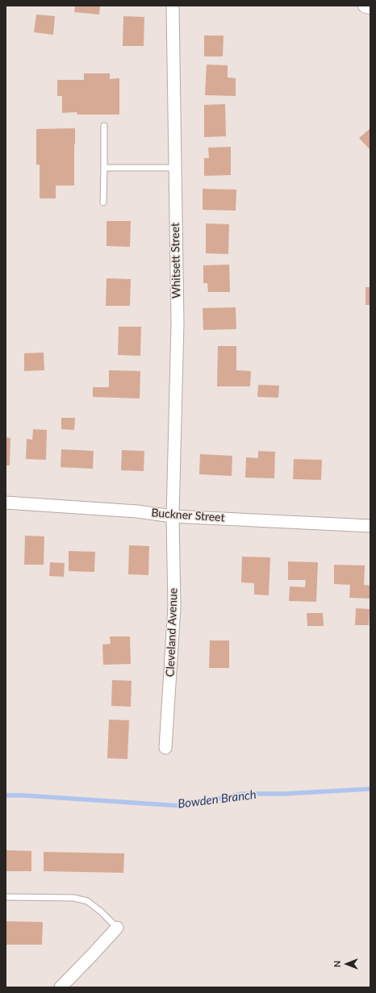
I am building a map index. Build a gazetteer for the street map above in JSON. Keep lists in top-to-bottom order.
{
  "streets": {
    "street": ["Whitsett Street", "Buckner Street", "Cleveland Avenue"]
  },
  "crossings": [
    ["Whitsett Street", "Buckner Street"],
    ["Whitsett Street", "Cleveland Avenue"],
    ["Buckner Street", "Cleveland Avenue"]
  ],
  "water": ["Bowden Branch"],
  "north": "left"
}
